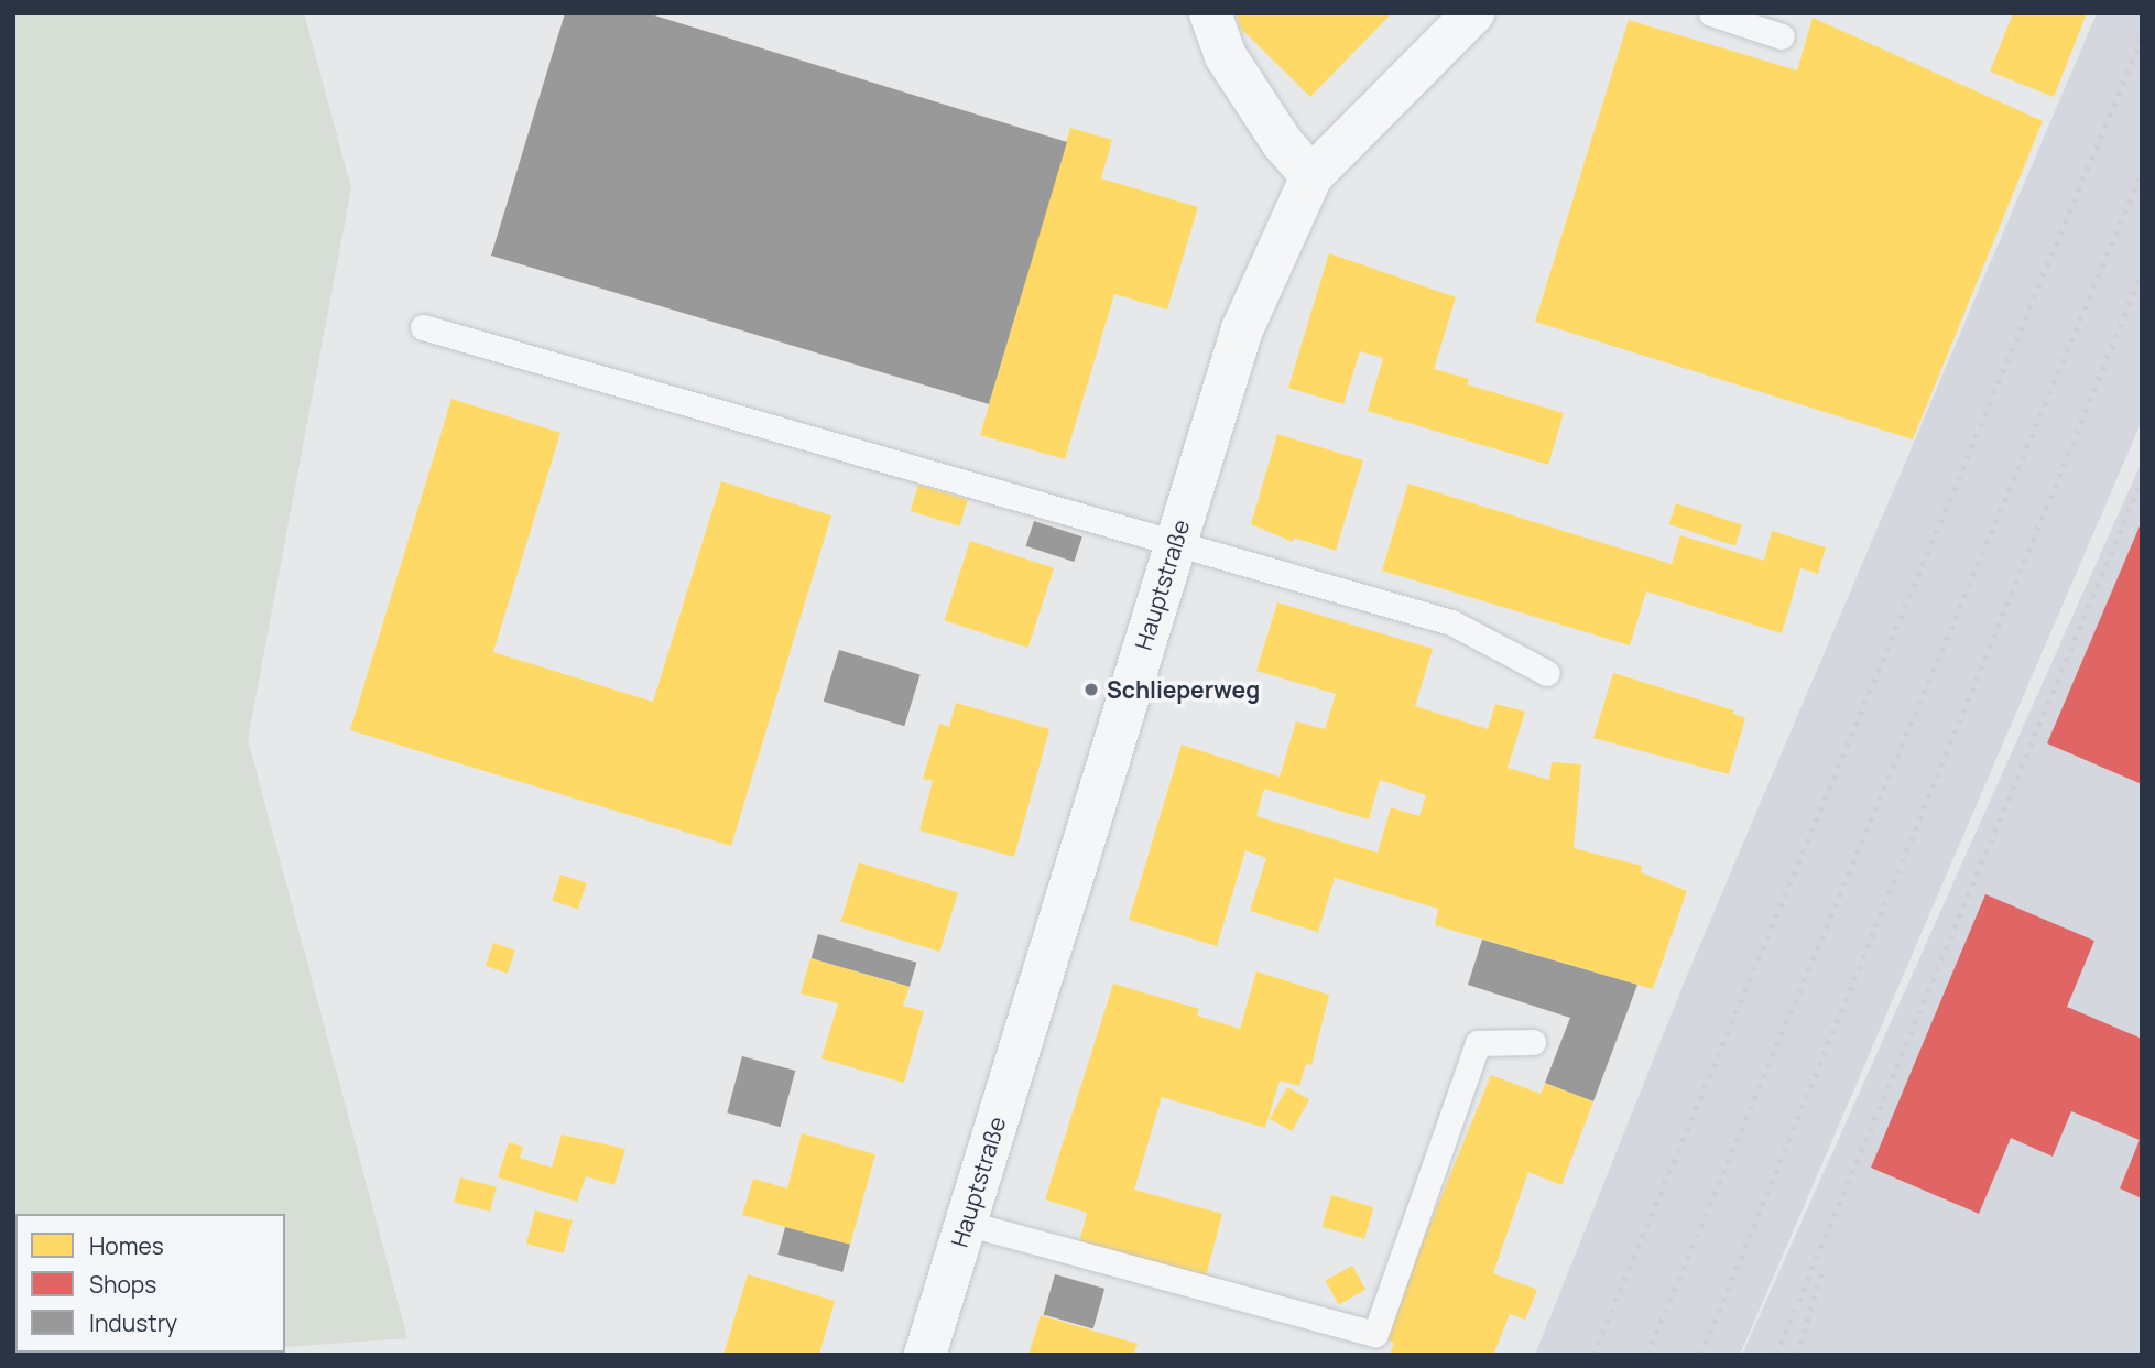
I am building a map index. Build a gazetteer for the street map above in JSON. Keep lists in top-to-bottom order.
{
  "streets": {
    "street": ["Hauptstraße"]
  },
  "places": ["Schlieperweg"],
  "legend": ["Homes", "Shops", "Industry"]
}
